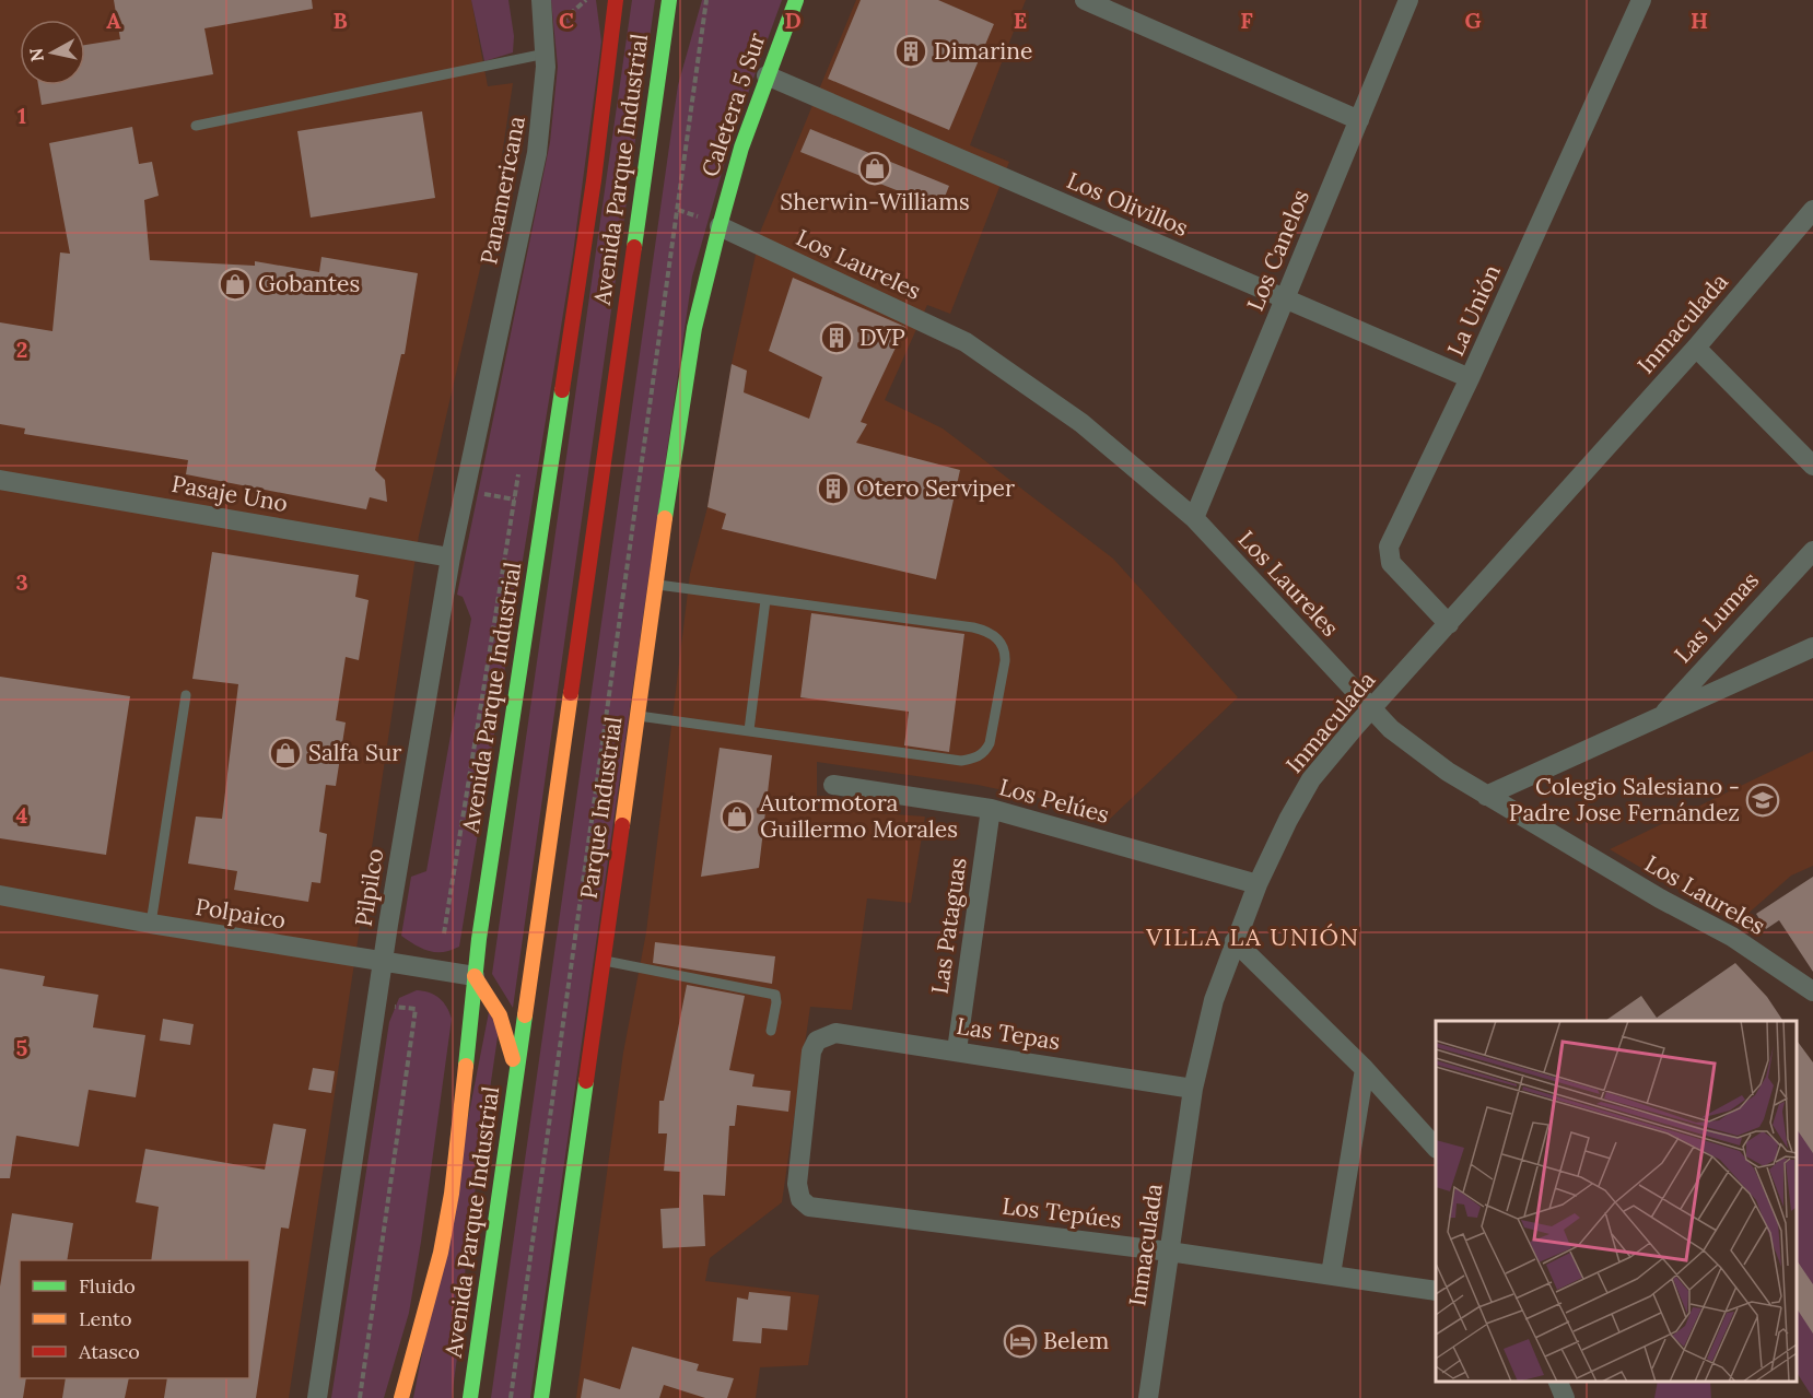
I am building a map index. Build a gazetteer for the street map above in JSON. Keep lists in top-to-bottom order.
{
  "streets": {
    "main road": ["Caletera 5 Sur", "Avenida Parque Industrial", "Parque Industrial"],
    "street": [
      "Panamericana",
      "Los Olivillos",
      "Los Canelos",
      "Los Laureles",
      "La Unión",
      "Inmaculada",
      "Pasaje Uno",
      "Las Lumas",
      "Los Pelúes",
      "Pilpilco",
      "Polpaico",
      "Las Pataguas",
      "Las Tepas",
      "Los Tepúes"
    ]
  },
  "crossings": [
    ["Caletera 5 Sur", "Los Olivillos"],
    ["Caletera 5 Sur", "Los Laureles"],
    ["Caletera 5 Sur", "Parque Industrial"],
    ["Avenida Parque Industrial", "Polpaico"],
    ["Panamericana", "Pilpilco"],
    ["Los Olivillos", "Los Canelos"],
    ["Los Olivillos", "La Unión"],
    ["Los Canelos", "Los Laureles"],
    ["Los Laureles", "Inmaculada"],
    ["Los Laureles", "Las Lumas"],
    ["Los Laureles", "Parque Industrial"],
    ["La Unión", "Inmaculada"],
    ["Inmaculada", "Los Pelúes"],
    ["Inmaculada", "Las Tepas"],
    ["Inmaculada", "Los Tepúes"],
    ["Pasaje Uno", "Pilpilco"],
    ["Los Pelúes", "Las Pataguas"],
    ["Pilpilco", "Polpaico"],
    ["Las Pataguas", "Las Tepas"],
    ["Las Tepas", "Los Tepúes"]
  ],
  "districts": ["VILLA LA UNIÓN"],
  "places": {
    "building": ["Dimarine", "DVP", "Otero Serviper"],
    "shop": [
      "Sherwin-Williams",
      "Gobantes",
      "Salfa Sur",
      "Autormotora Guillermo Morales"
    ],
    "school or university": ["Colegio Salesiano - Padre Jose Fernández"],
    "hotel": ["Belem"]
  },
  "legend": ["Fluido", "Lento", "Atasco"],
  "north": "left",
  "grid": {
    "columns": [
      "A",
      "B",
      "C",
      "D",
      "E",
      "F",
      "G",
      "H"
    ],
    "rows": [
      "1",
      "2",
      "3",
      "4",
      "5"
    ]
  }
}
